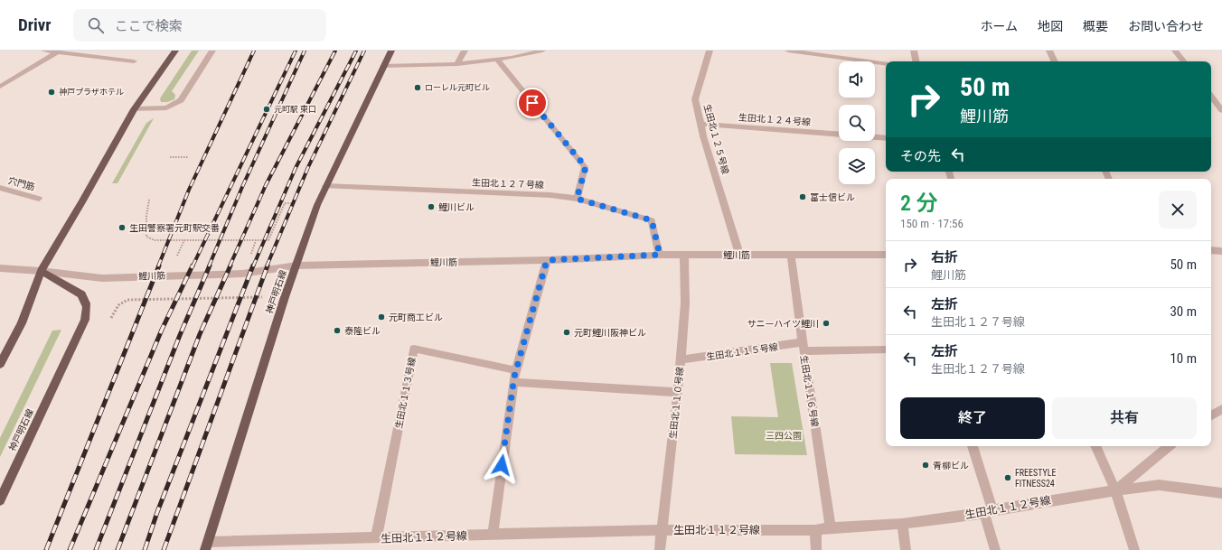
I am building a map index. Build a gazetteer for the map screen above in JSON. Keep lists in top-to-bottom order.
{
  "streets": {
    "main road": ["神戸明石線"],
    "street": [
      "生田北１２４号線",
      "生田北１２５号線",
      "穴門筋",
      "生田北１２７号線",
      "鯉川筋",
      "生田北１１５号線",
      "生田北１１６号線",
      "生田北１１３号線",
      "生田北１１０号線",
      "生田北１１２号線"
    ]
  },
  "crossings": [
    ["生田北１２４号線", "生田北１２５号線"],
    ["生田北１２５号線", "鯉川筋"],
    ["生田北１２７号線", "鯉川筋"],
    ["生田北１２７号線", "神戸明石線"],
    ["鯉川筋", "神戸明石線"],
    ["鯉川筋", "生田北１１６号線"],
    ["鯉川筋", "生田北１１０号線"],
    ["神戸明石線", "生田北１１２号線"],
    ["生田北１１５号線", "生田北１１６号線"],
    ["生田北１１５号線", "生田北１１０号線"],
    ["生田北１１６号線", "生田北１１２号線"],
    ["生田北１１３号線", "生田北１１２号線"],
    ["生田北１１０号線", "生田北１１２号線"]
  ],
  "parks": ["三四公園"],
  "places": [
    "ローレル元町ビル",
    "神戸プラザホテル",
    "元町駅 東口",
    "富士信ビル",
    "鯉川ビル",
    "生田警察署元町駅交番",
    "元町商工ビル",
    "サニーハイツ鯉川",
    "泰隆ビル",
    "元町鯉川阪神ビル",
    "青柳ビル",
    "FREESTYLE FITNESS24"
  ],
  "page": {
    "header": "Drivr",
    "search": "ここで検索",
    "nav": [
      "ホーム",
      "地図",
      "概要",
      "お問い合わせ"
    ],
    "turn": ["50 m", "鯉川筋"],
    "then": "その先",
    "heading": ["2 分", "150 m · 17:56"],
    "list": [
      {
        "name": "右折",
        "note": "鯉川筋",
        "value": "50 m"
      },
      {
        "name": "左折",
        "note": "生田北１２７号線",
        "value": "30 m"
      },
      {
        "name": "左折",
        "note": "生田北１２７号線",
        "value": "10 m"
      }
    ],
    "buttons": ["終了", "共有"]
  }
}
